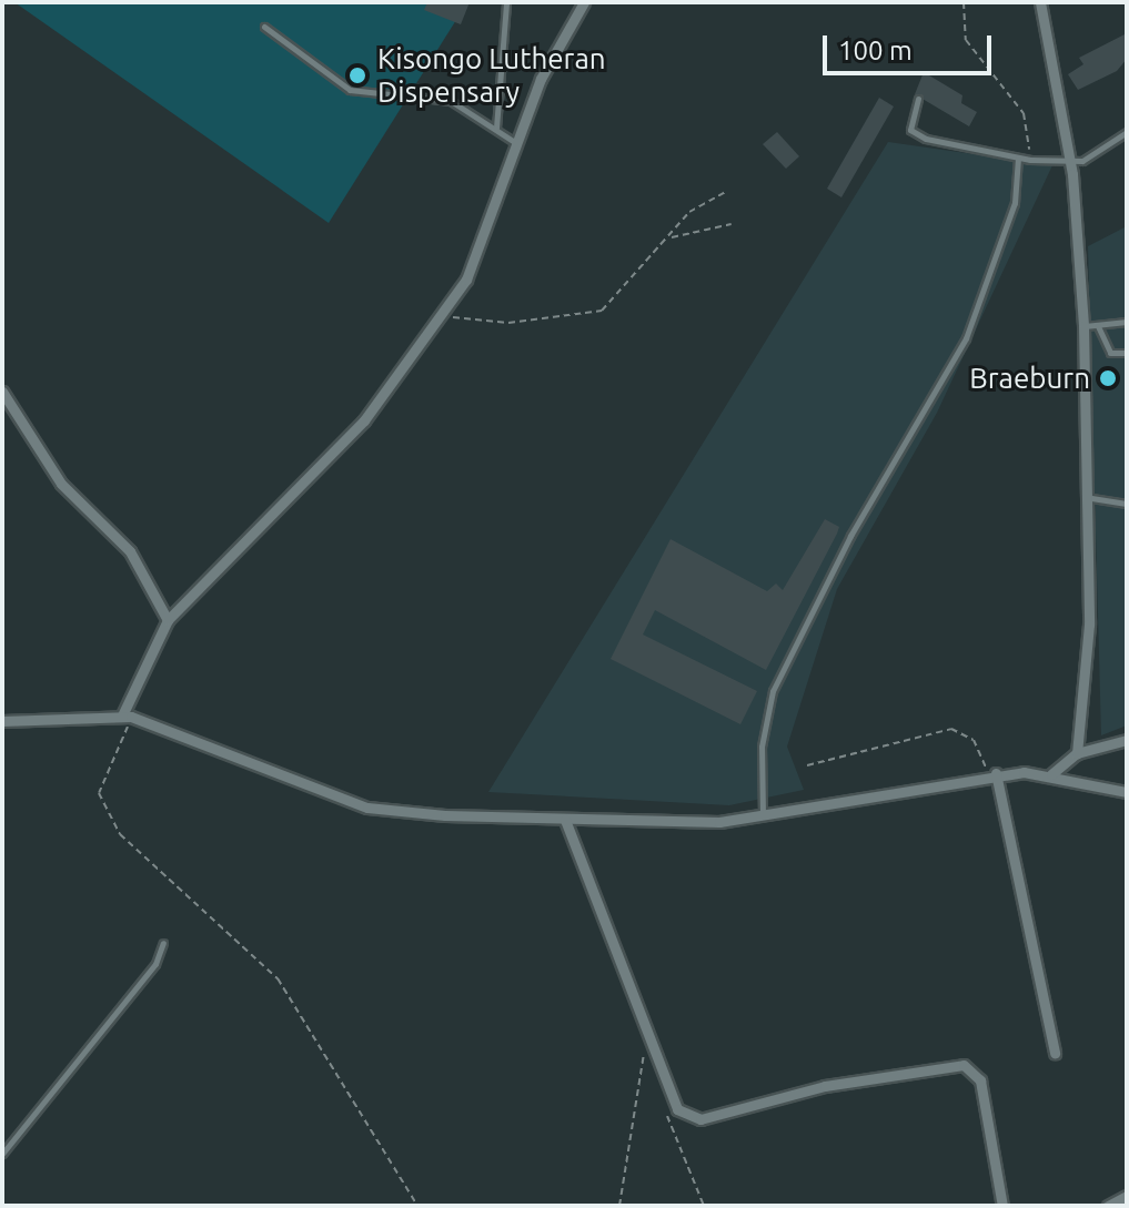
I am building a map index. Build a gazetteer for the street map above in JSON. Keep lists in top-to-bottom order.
{
  "places": ["Kisongo Lutheran Dispensary", "Braeburn"],
  "scale_bar": "100 m"
}
